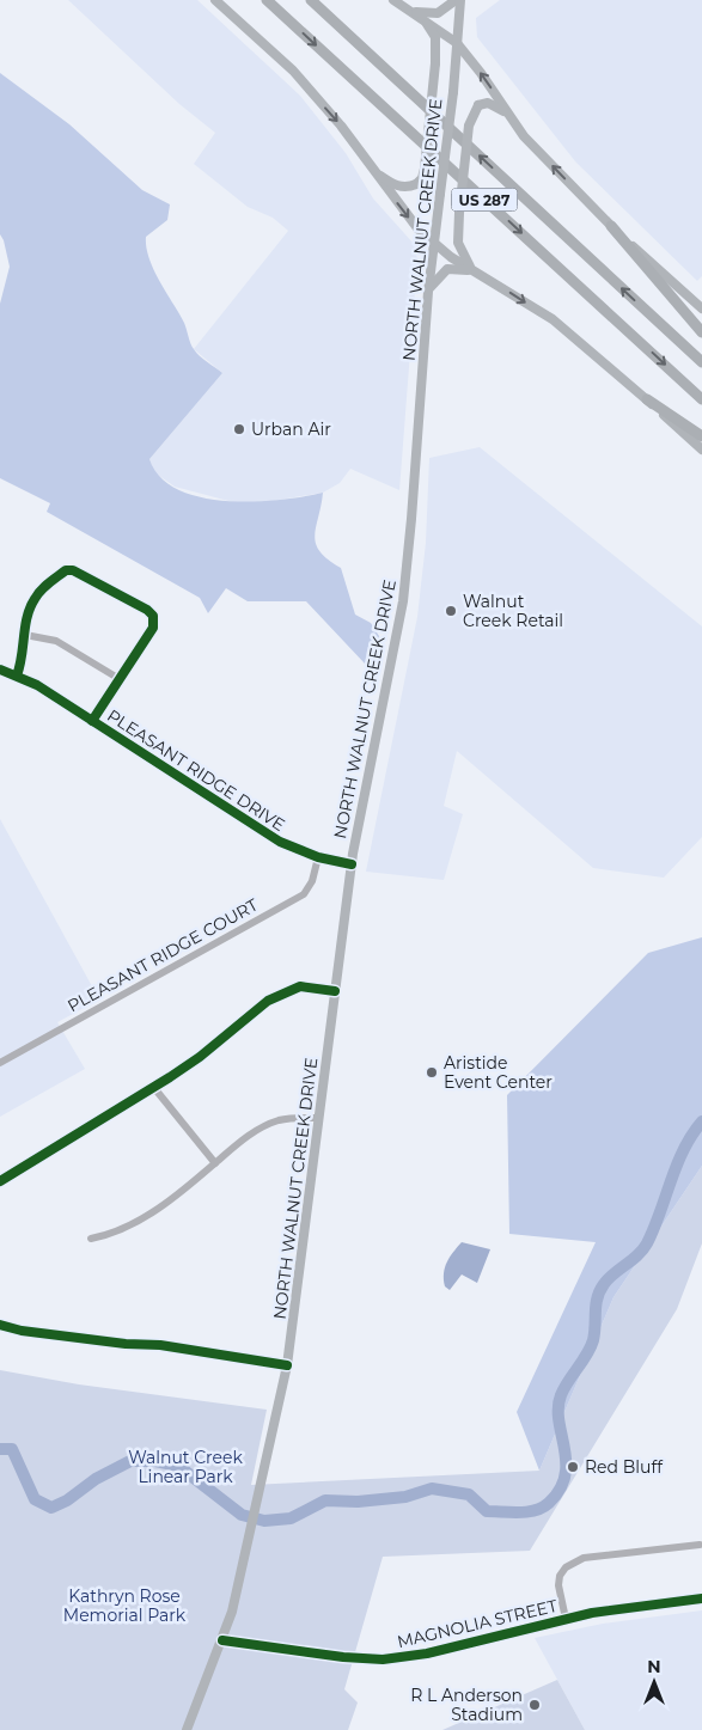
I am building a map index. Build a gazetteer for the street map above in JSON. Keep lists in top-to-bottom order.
{
  "streets": {
    "highway": ["US 287"],
    "main road": ["NORTH WALNUT CREEK DRIVE"],
    "street": ["PLEASANT RIDGE DRIVE", "PLEASANT RIDGE COURT", "MAGNOLIA STREET"]
  },
  "crossings": [
    ["NORTH WALNUT CREEK DRIVE", "PLEASANT RIDGE DRIVE"],
    ["NORTH WALNUT CREEK DRIVE", "MAGNOLIA STREET"],
    ["PLEASANT RIDGE DRIVE", "PLEASANT RIDGE COURT"]
  ],
  "parks": ["Walnut Creek Linear Park", "Kathryn Rose Memorial Park"],
  "places": [
    "Urban Air",
    "Walnut Creek Retail",
    "Aristide Event Center",
    "Red Bluff",
    "R L Anderson Stadium"
  ],
  "north": "top"
}
